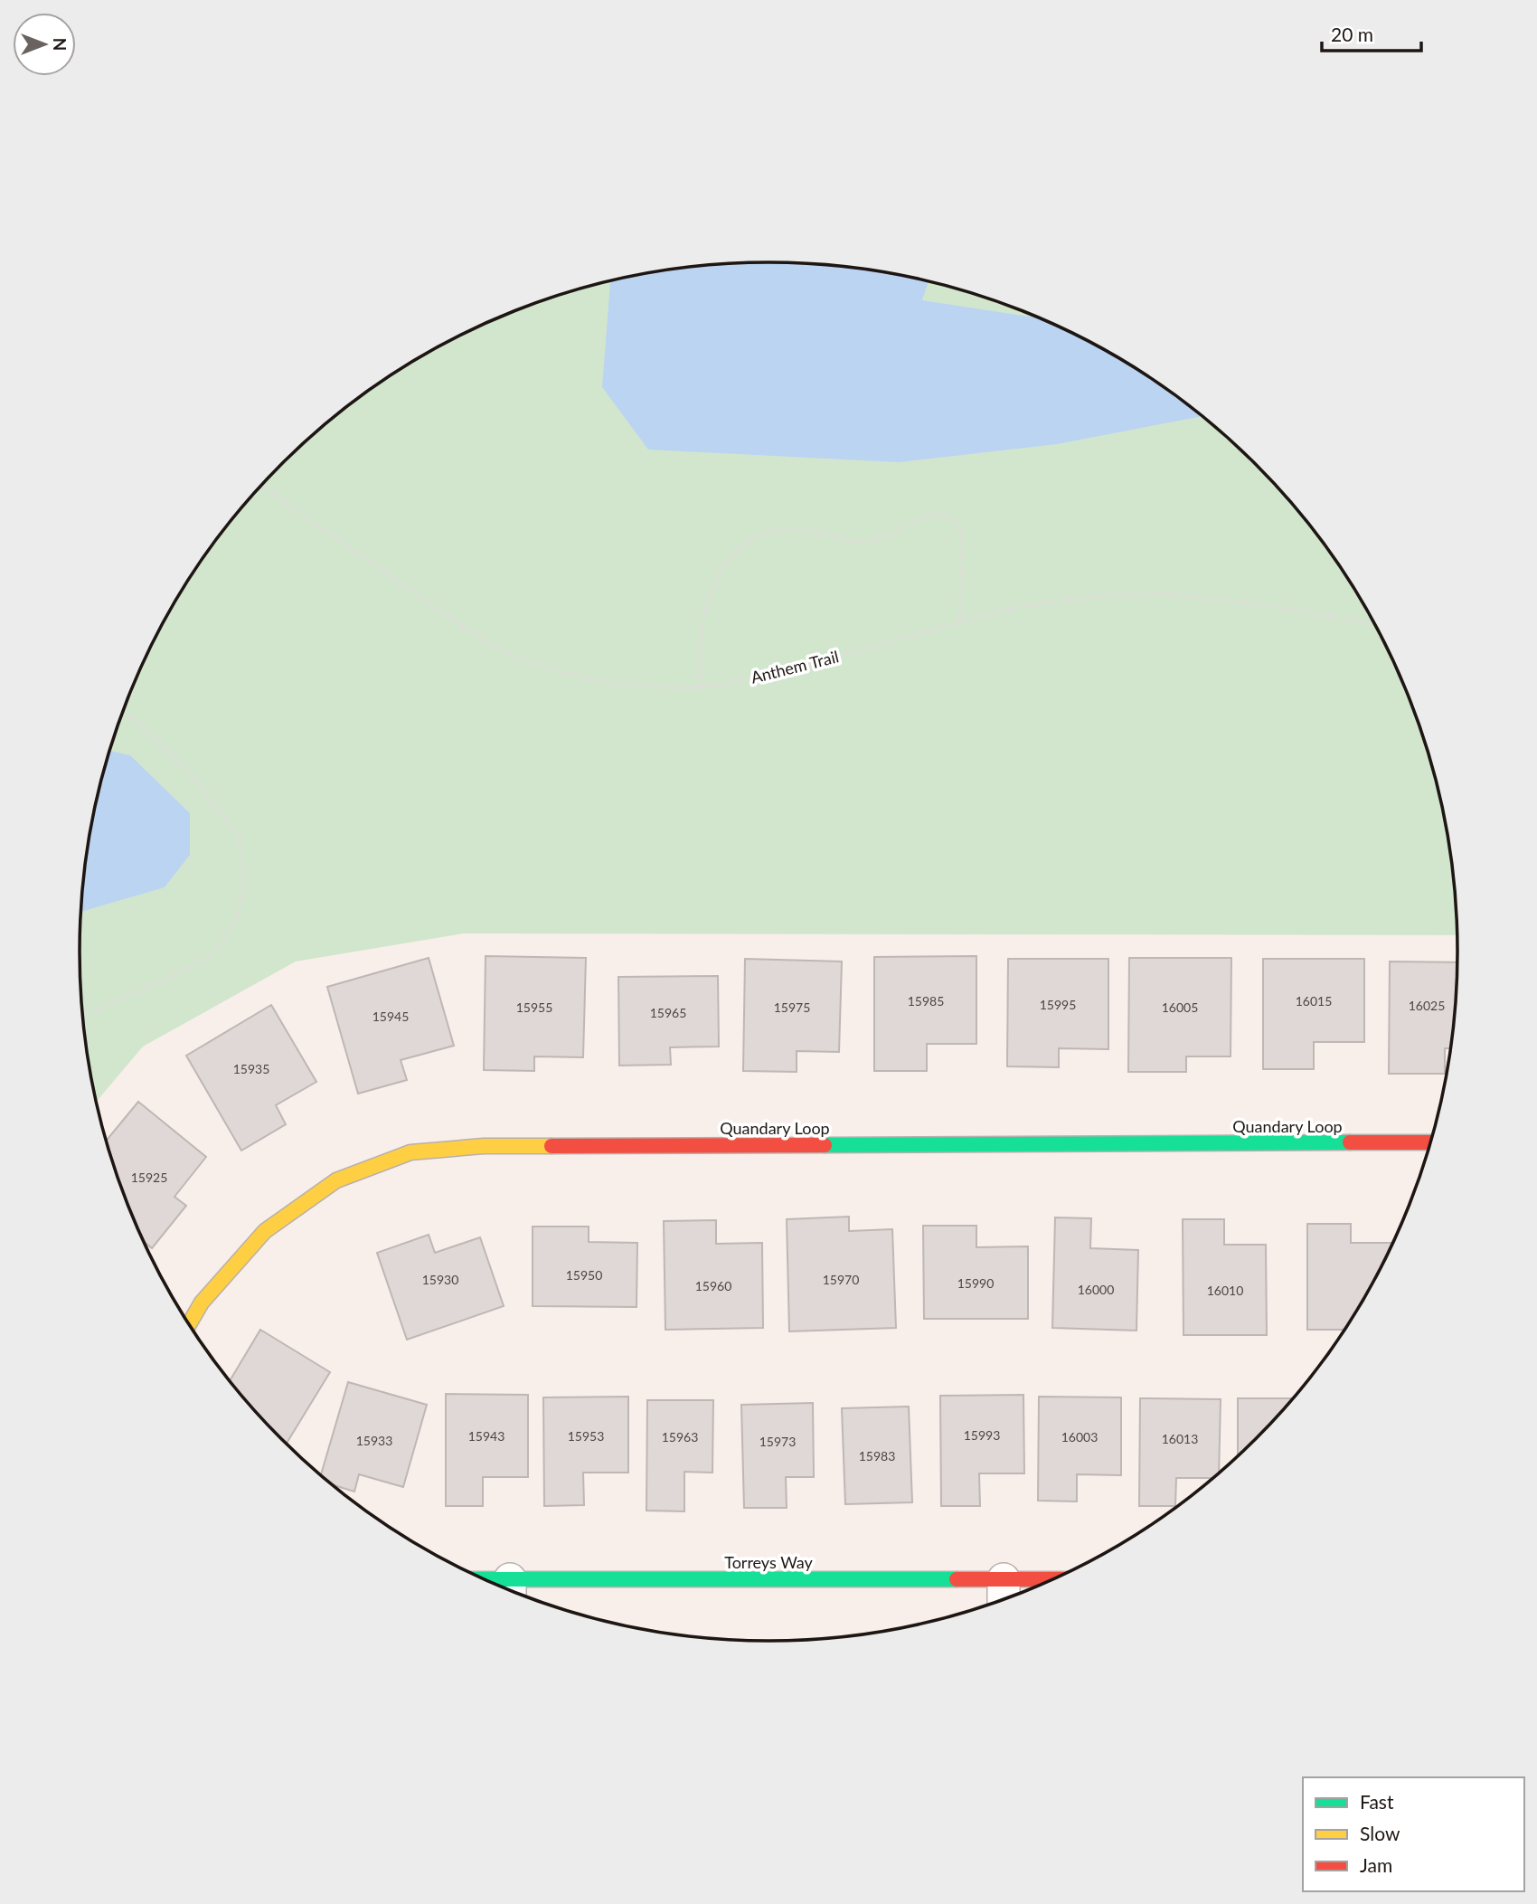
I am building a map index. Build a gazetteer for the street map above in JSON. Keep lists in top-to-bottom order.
{
  "streets": {
    "street": ["Quandary Loop", "Torreys Way"],
    "path": ["Anthem Trail"]
  },
  "house_numbers": [
    "15985",
    "16015",
    "15995",
    "16025",
    "15955",
    "15975",
    "16005",
    "15965",
    "15945",
    "15935",
    "15925",
    "15950",
    "15930",
    "15970",
    "15990",
    "15960",
    "16000",
    "16010",
    "15993",
    "15943",
    "15953",
    "15963",
    "16003",
    "16013",
    "15933",
    "15973",
    "15983"
  ],
  "legend": ["Fast", "Slow", "Jam"],
  "scale_bar": "20 m",
  "north": "right"
}
